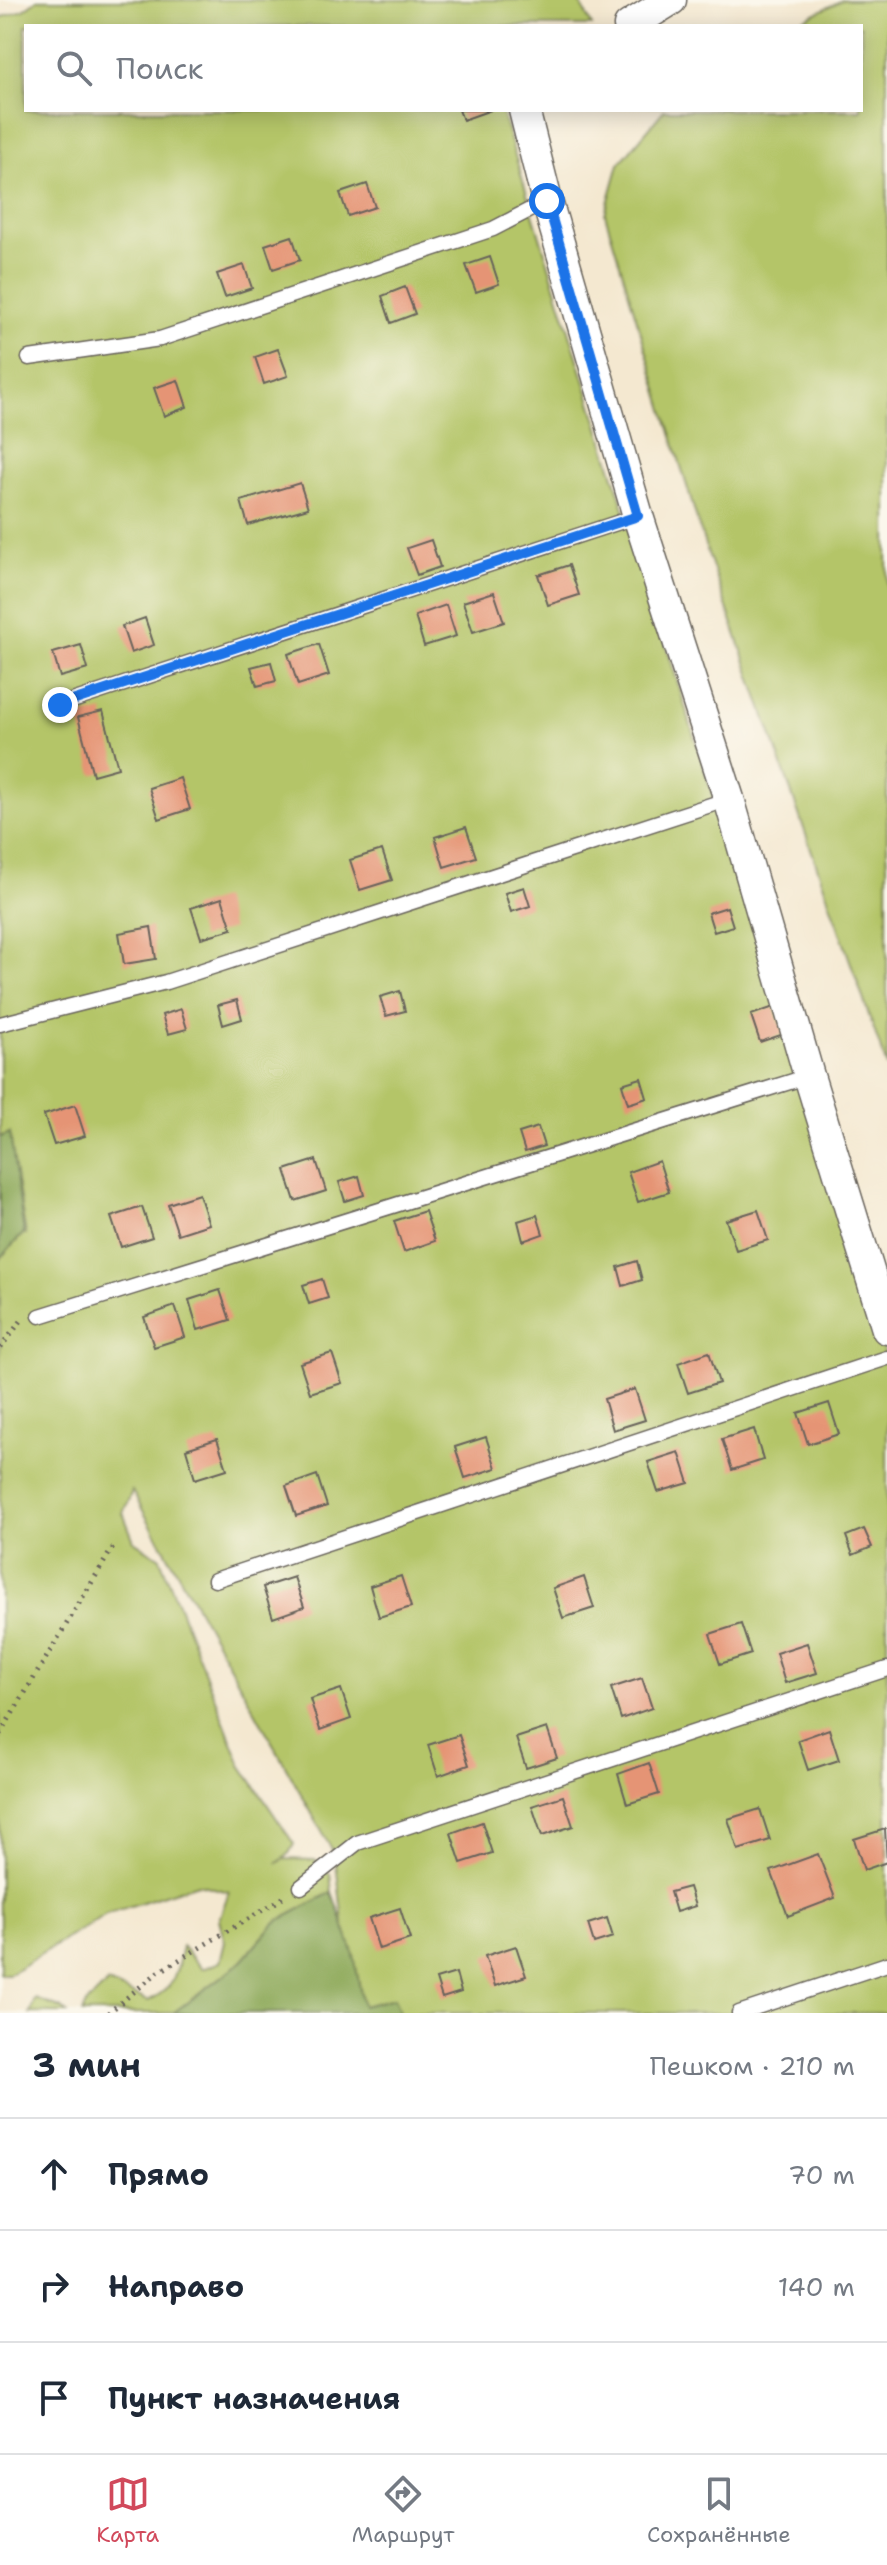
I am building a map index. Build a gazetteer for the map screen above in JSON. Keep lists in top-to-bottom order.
{
  "page": {
    "search": "Поиск",
    "heading": ["3 мин", "Пешком · 210 m"],
    "list": [
      ["Прямо", "70 m"],
      ["Направо", "140 m"],
      "Пункт назначения"
    ],
    "nav": ["Карта", "Маршрут", "Сохранённые"]
  }
}
